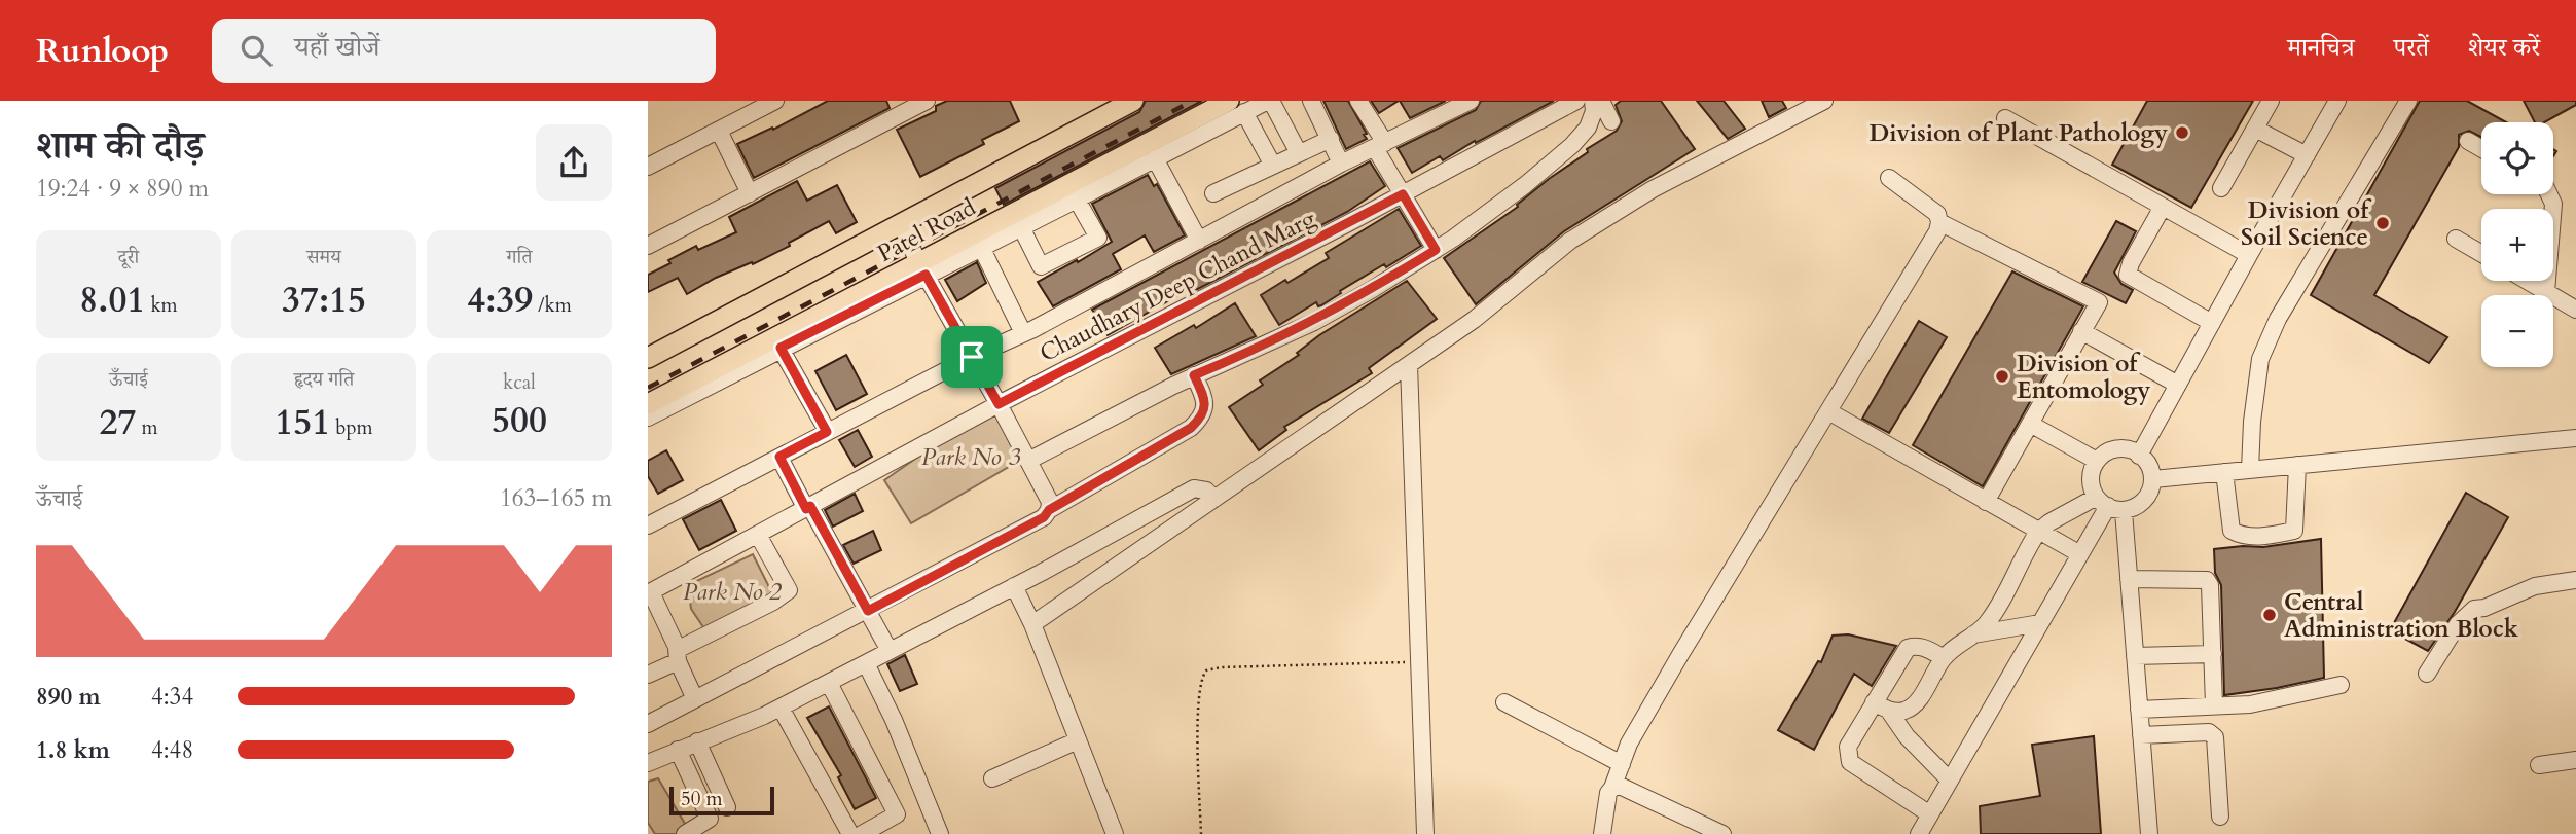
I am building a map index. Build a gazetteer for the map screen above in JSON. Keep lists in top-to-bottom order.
{
  "streets": {
    "main road": ["Patel Road"],
    "street": ["Chaudhary Deep Chand Marg"]
  },
  "parks": ["Park No 3", "Park No 2"],
  "places": [
    "Division of Plant Pathology",
    "Division of Soil Science",
    "Division of Entomology",
    "Central Administration Block"
  ],
  "scale_bar": "50 m",
  "page": {
    "header": "Runloop",
    "search": "यहाँ खोजें",
    "nav": ["मानचित्र", "परतें", "शेयर करें"],
    "heading": ["शाम की दौड़", "19:24 · 9 × 890 m"],
    "map_buttons": ["+", "−"],
    "stats": [
      ["दूरी", "8.01 km"],
      ["समय", "37:15"],
      ["गति", "4:39 /km"],
      ["ऊँचाई", "27 m"],
      ["हृदय गति", "151 bpm"],
      ["kcal", "500"]
    ],
    "chart": ["ऊँचाई", "163–165 m"],
    "list": [
      {
        "name": "890 m",
        "note": "4:34"
      },
      {
        "name": "1.8 km",
        "note": "4:48"
      }
    ],
    "scale": "50 m"
  }
}
